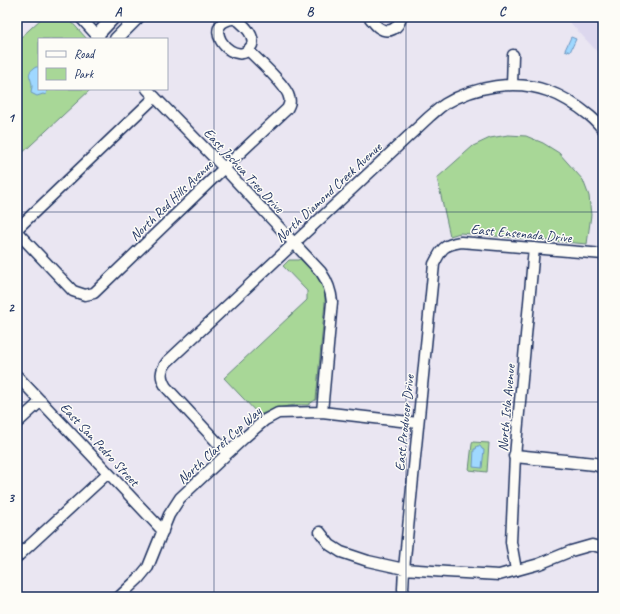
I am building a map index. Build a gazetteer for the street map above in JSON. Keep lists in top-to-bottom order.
{
  "streets": {
    "street": [
      "East Joshua Tree Drive",
      "North Diamond Creek Avenue",
      "North Red Hills Avenue",
      "East Ensenada Drive",
      "North Isla Avenue",
      "East Producer Drive",
      "East San Pedro Street",
      "North Claret Cup Way"
    ]
  },
  "crossings": [
    ["East Joshua Tree Drive", "North Diamond Creek Avenue"],
    ["East Joshua Tree Drive", "North Red Hills Avenue"],
    ["East Joshua Tree Drive", "North Claret Cup Way"],
    ["North Diamond Creek Avenue", "North Claret Cup Way"],
    ["East Ensenada Drive", "North Isla Avenue"],
    ["East Ensenada Drive", "East Producer Drive"],
    ["East Producer Drive", "North Claret Cup Way"],
    ["East San Pedro Street", "North Claret Cup Way"]
  ],
  "legend": ["Road", "Park"],
  "grid": {
    "columns": ["A", "B", "C"],
    "rows": ["1", "2", "3"]
  }
}
